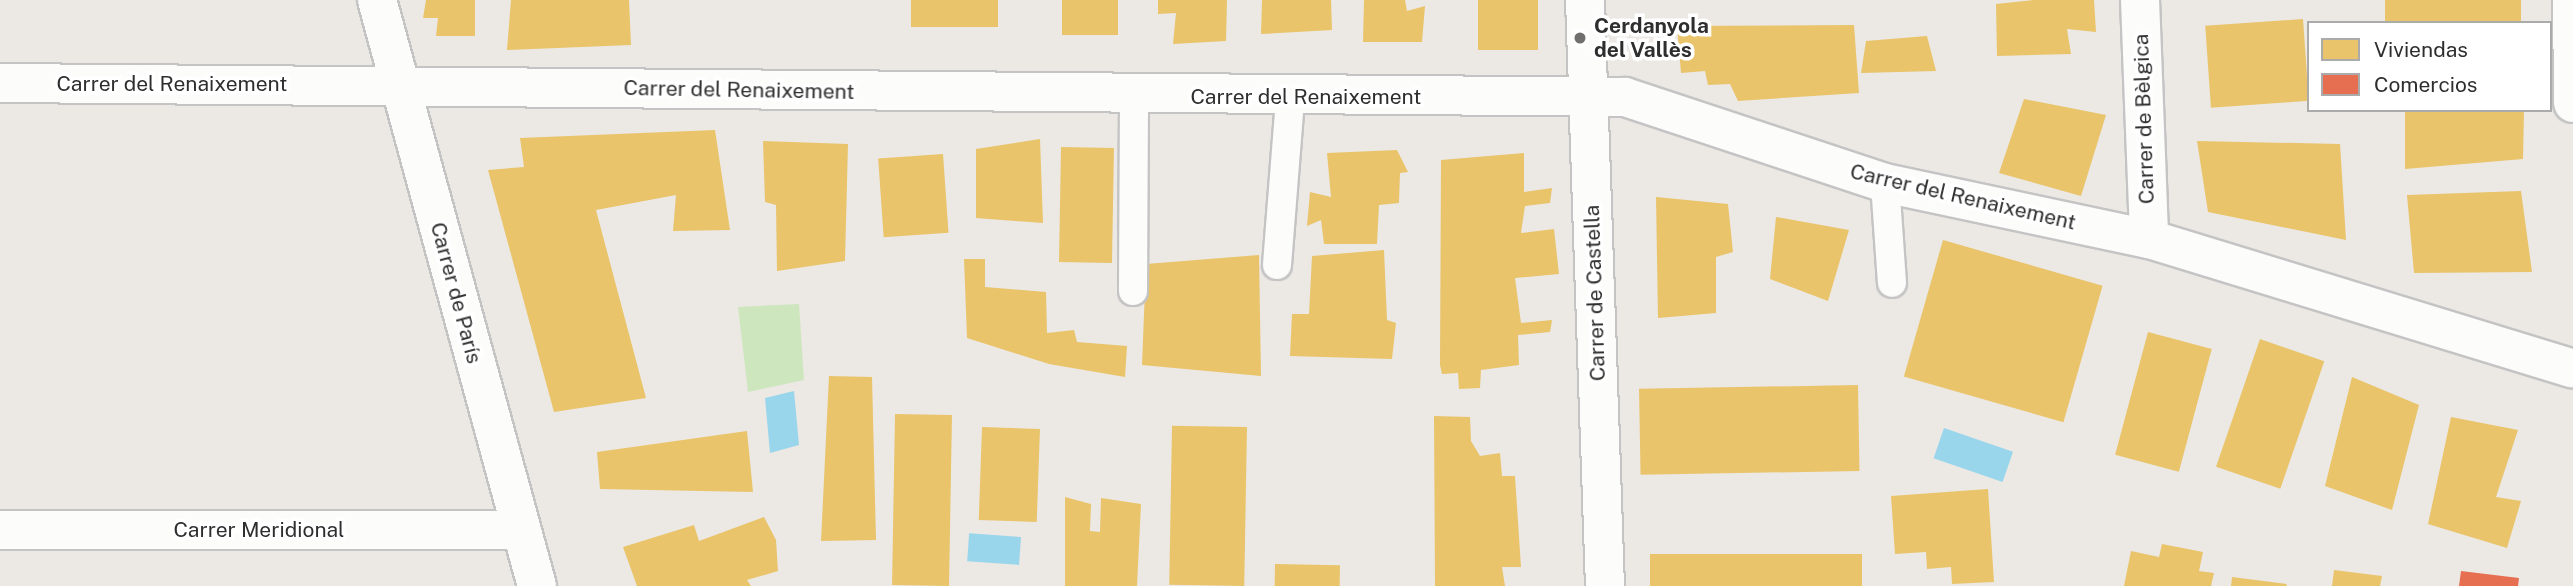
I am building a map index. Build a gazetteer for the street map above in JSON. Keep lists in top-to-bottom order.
{
  "streets": {
    "street": [
      "Carrer del Renaixement",
      "Carrer de Bèlgica",
      "Carrer de París",
      "Carrer de Castella",
      "Carrer Meridional"
    ]
  },
  "crossings": [
    ["Carrer del Renaixement", "Carrer de Bèlgica"],
    ["Carrer del Renaixement", "Carrer de París"],
    ["Carrer del Renaixement", "Carrer de Castella"],
    ["Carrer de París", "Carrer Meridional"]
  ],
  "places": ["Cerdanyola del Vallès"],
  "legend": ["Viviendas", "Comercios"]
}
